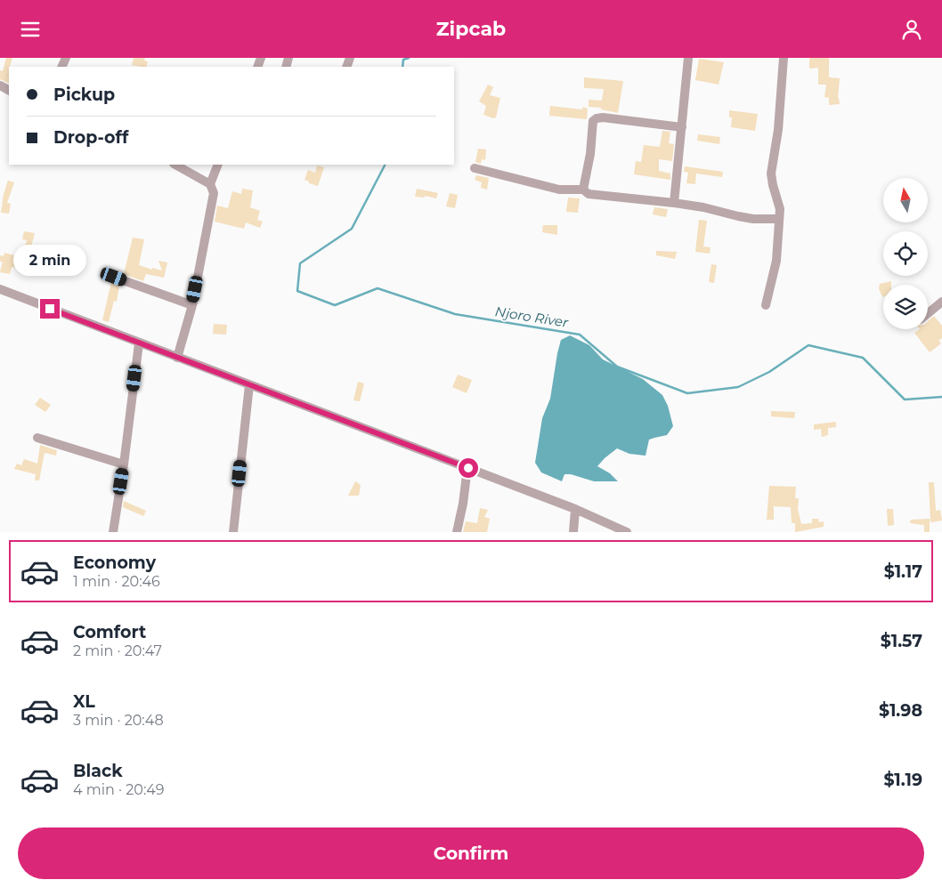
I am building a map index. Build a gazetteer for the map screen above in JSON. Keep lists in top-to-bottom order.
{
  "water": ["Njoro River"],
  "north": "top",
  "page": {
    "header": "Zipcab",
    "banner": ["Pickup", "Drop-off"],
    "bubble": "2 min",
    "list": [
      {
        "name": "Economy",
        "note": "1 min · 20:46",
        "value": "$1.17"
      },
      {
        "name": "Comfort",
        "note": "2 min · 20:47",
        "value": "$1.57"
      },
      {
        "name": "XL",
        "note": "3 min · 20:48",
        "value": "$1.98"
      },
      {
        "name": "Black",
        "note": "4 min · 20:49",
        "value": "$1.19"
      }
    ],
    "buttons": "Confirm"
  }
}
